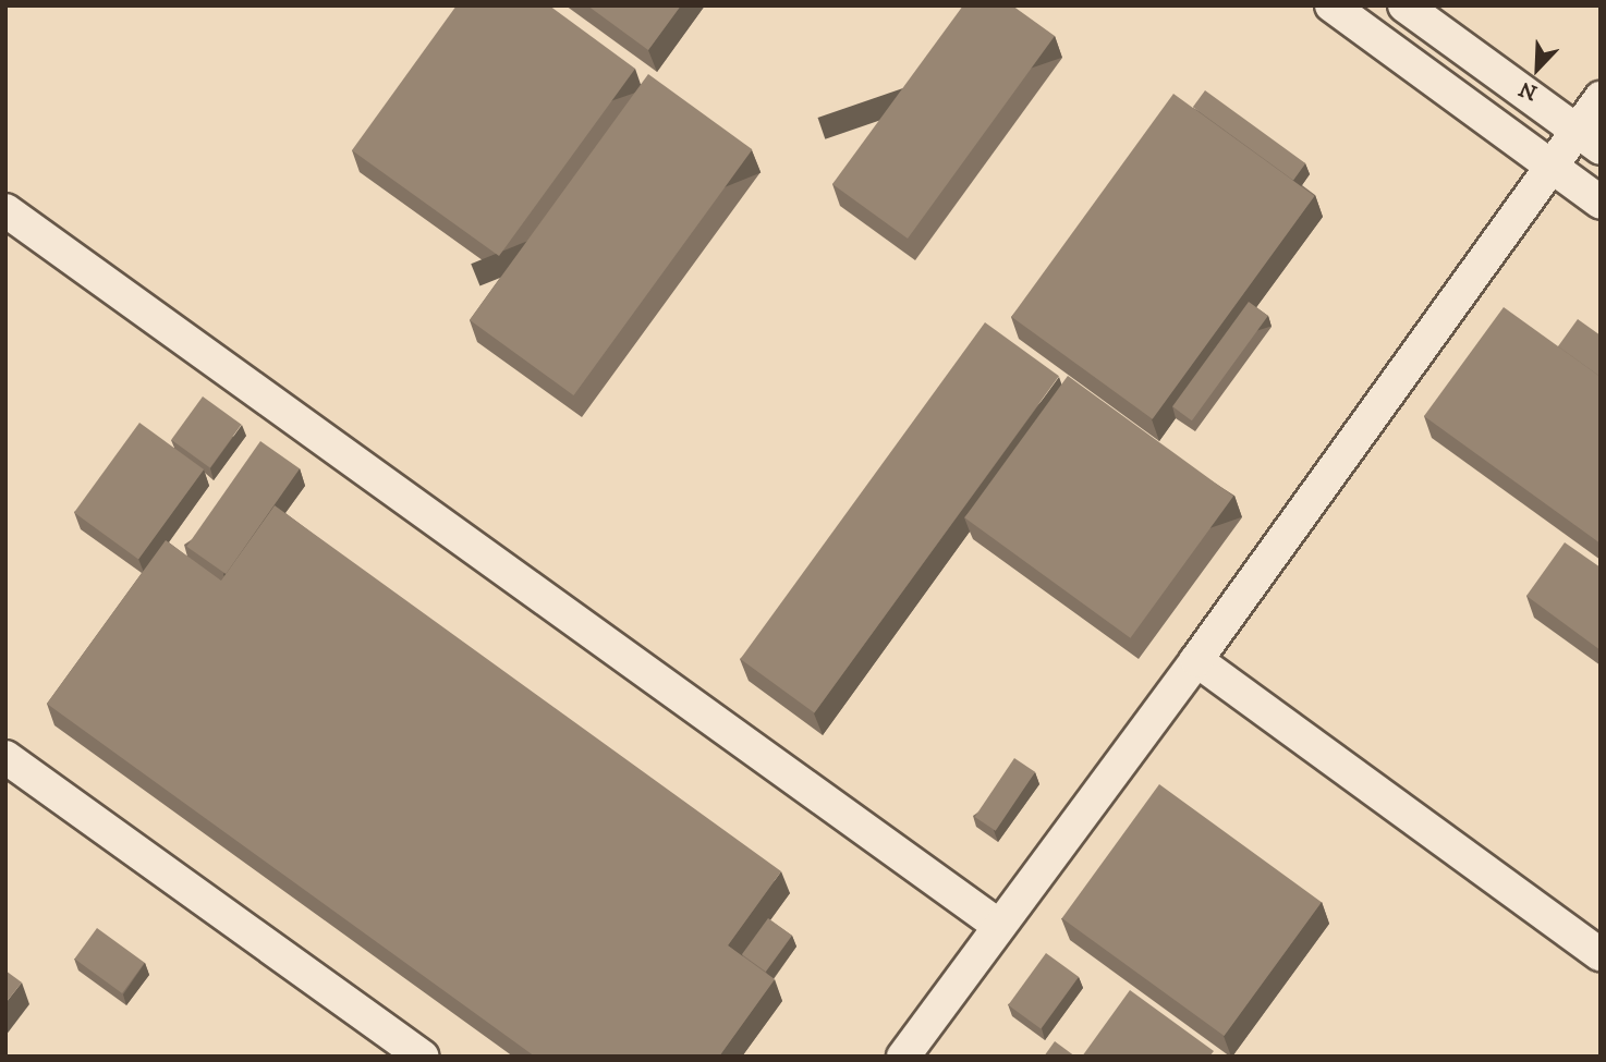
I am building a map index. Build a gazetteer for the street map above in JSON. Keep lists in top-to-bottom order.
{
  "north": "bottom left"
}
